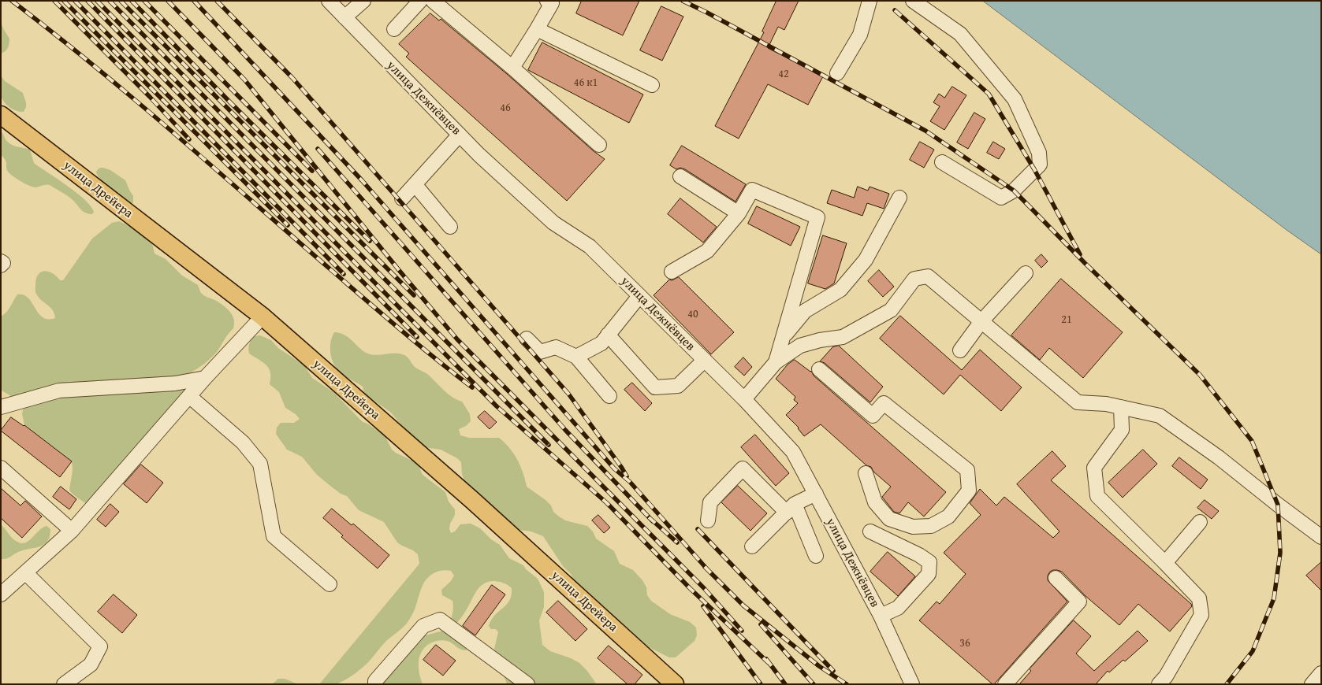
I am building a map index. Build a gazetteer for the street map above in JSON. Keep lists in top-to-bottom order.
{
  "streets": {
    "main road": ["улица Дрейера"],
    "street": ["улица Дежнёвцев"]
  },
  "house_numbers": [
    "42",
    "46 к1",
    "46",
    "40",
    "21",
    "36"
  ]
}
